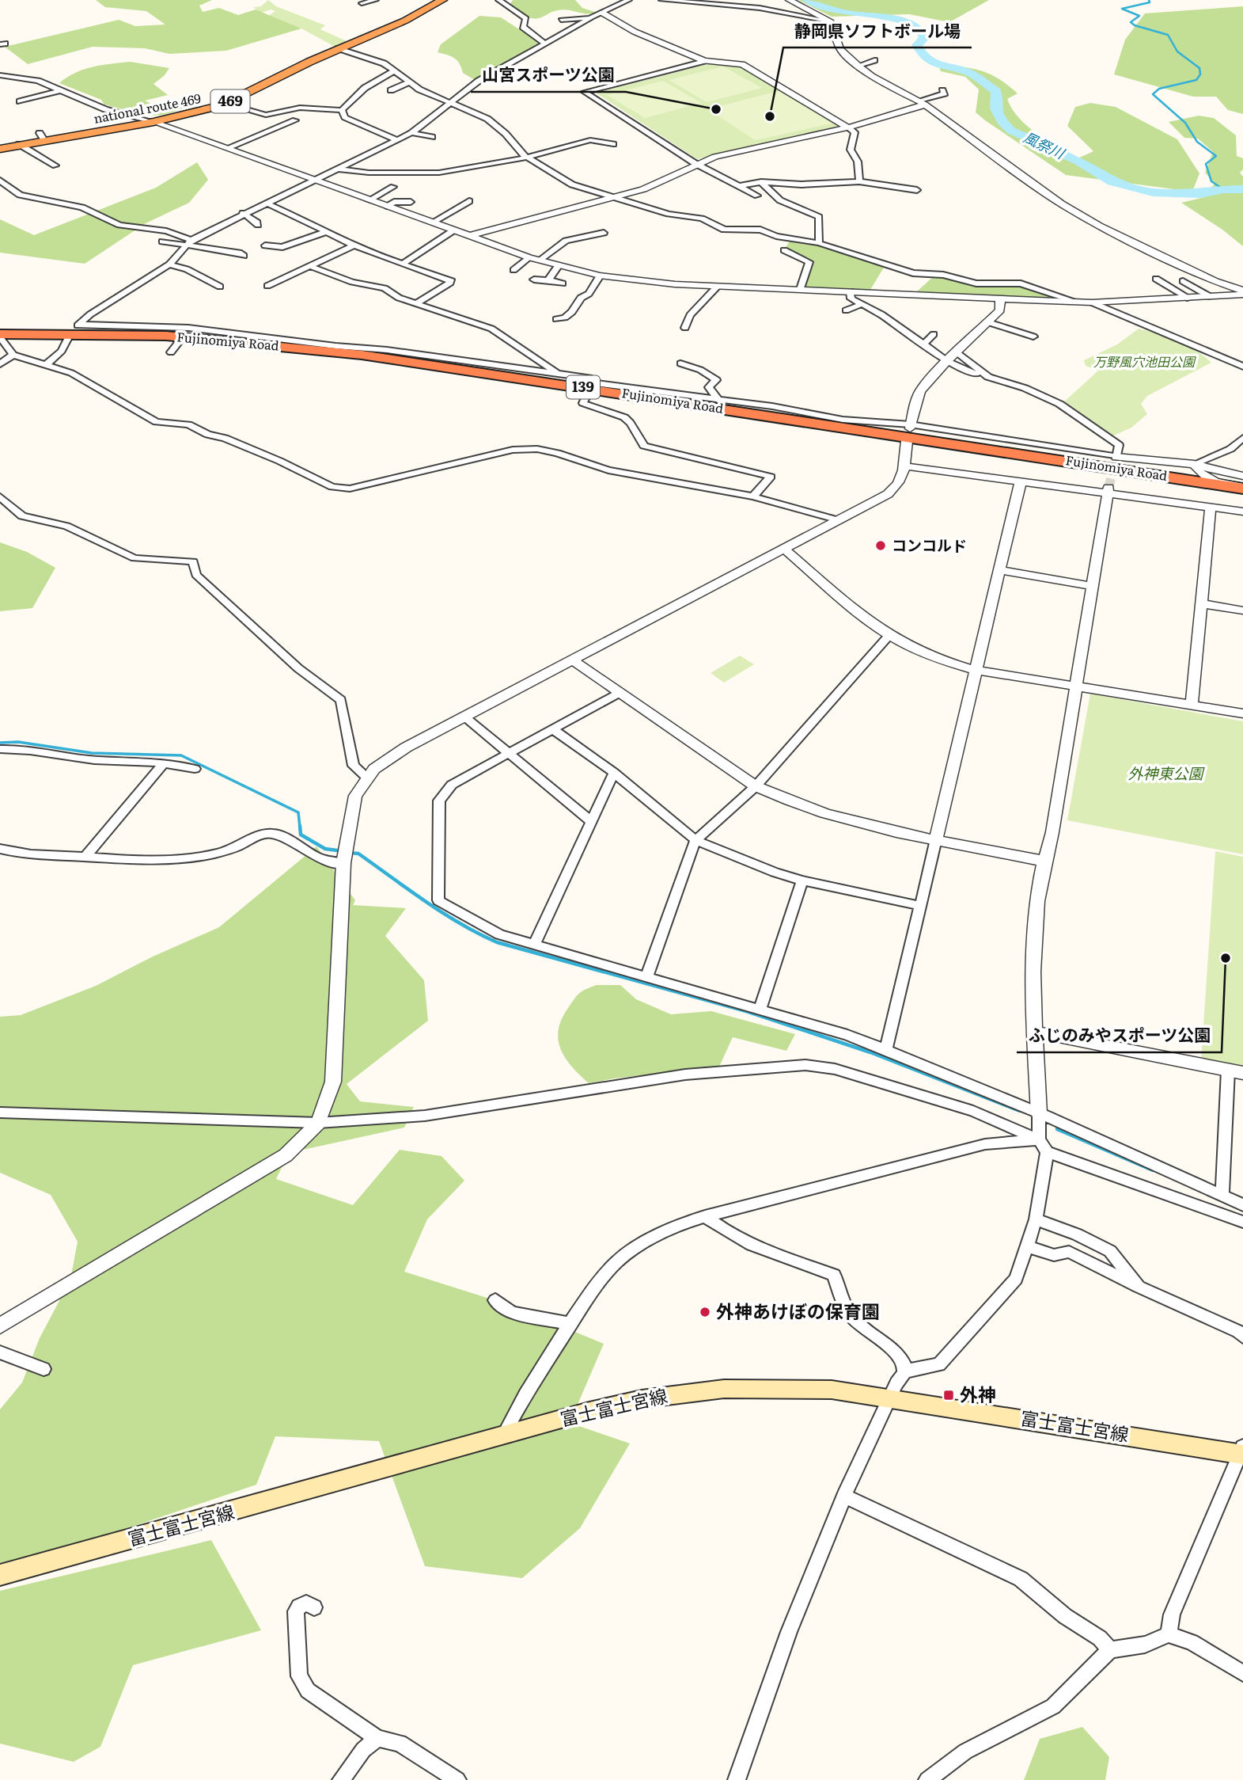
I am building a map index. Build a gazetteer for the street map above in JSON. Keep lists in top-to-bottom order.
{
  "streets": {
    "highway": [
      "469",
      "national route 469",
      "Fujinomiya Road",
      "139"
    ],
    "main road": ["富士富士宮線"]
  },
  "water": ["風祭川"],
  "parks": ["万野風穴池田公園", "外神東公園"],
  "places": {
    "other": [
      "山宮スポーツ公園",
      "静岡県ソフトボール場",
      "コンコルド",
      "ふじのみやスポーツ公園",
      "外神あけぼの保育園"
    ],
    "transit": ["外神"]
  }
}
